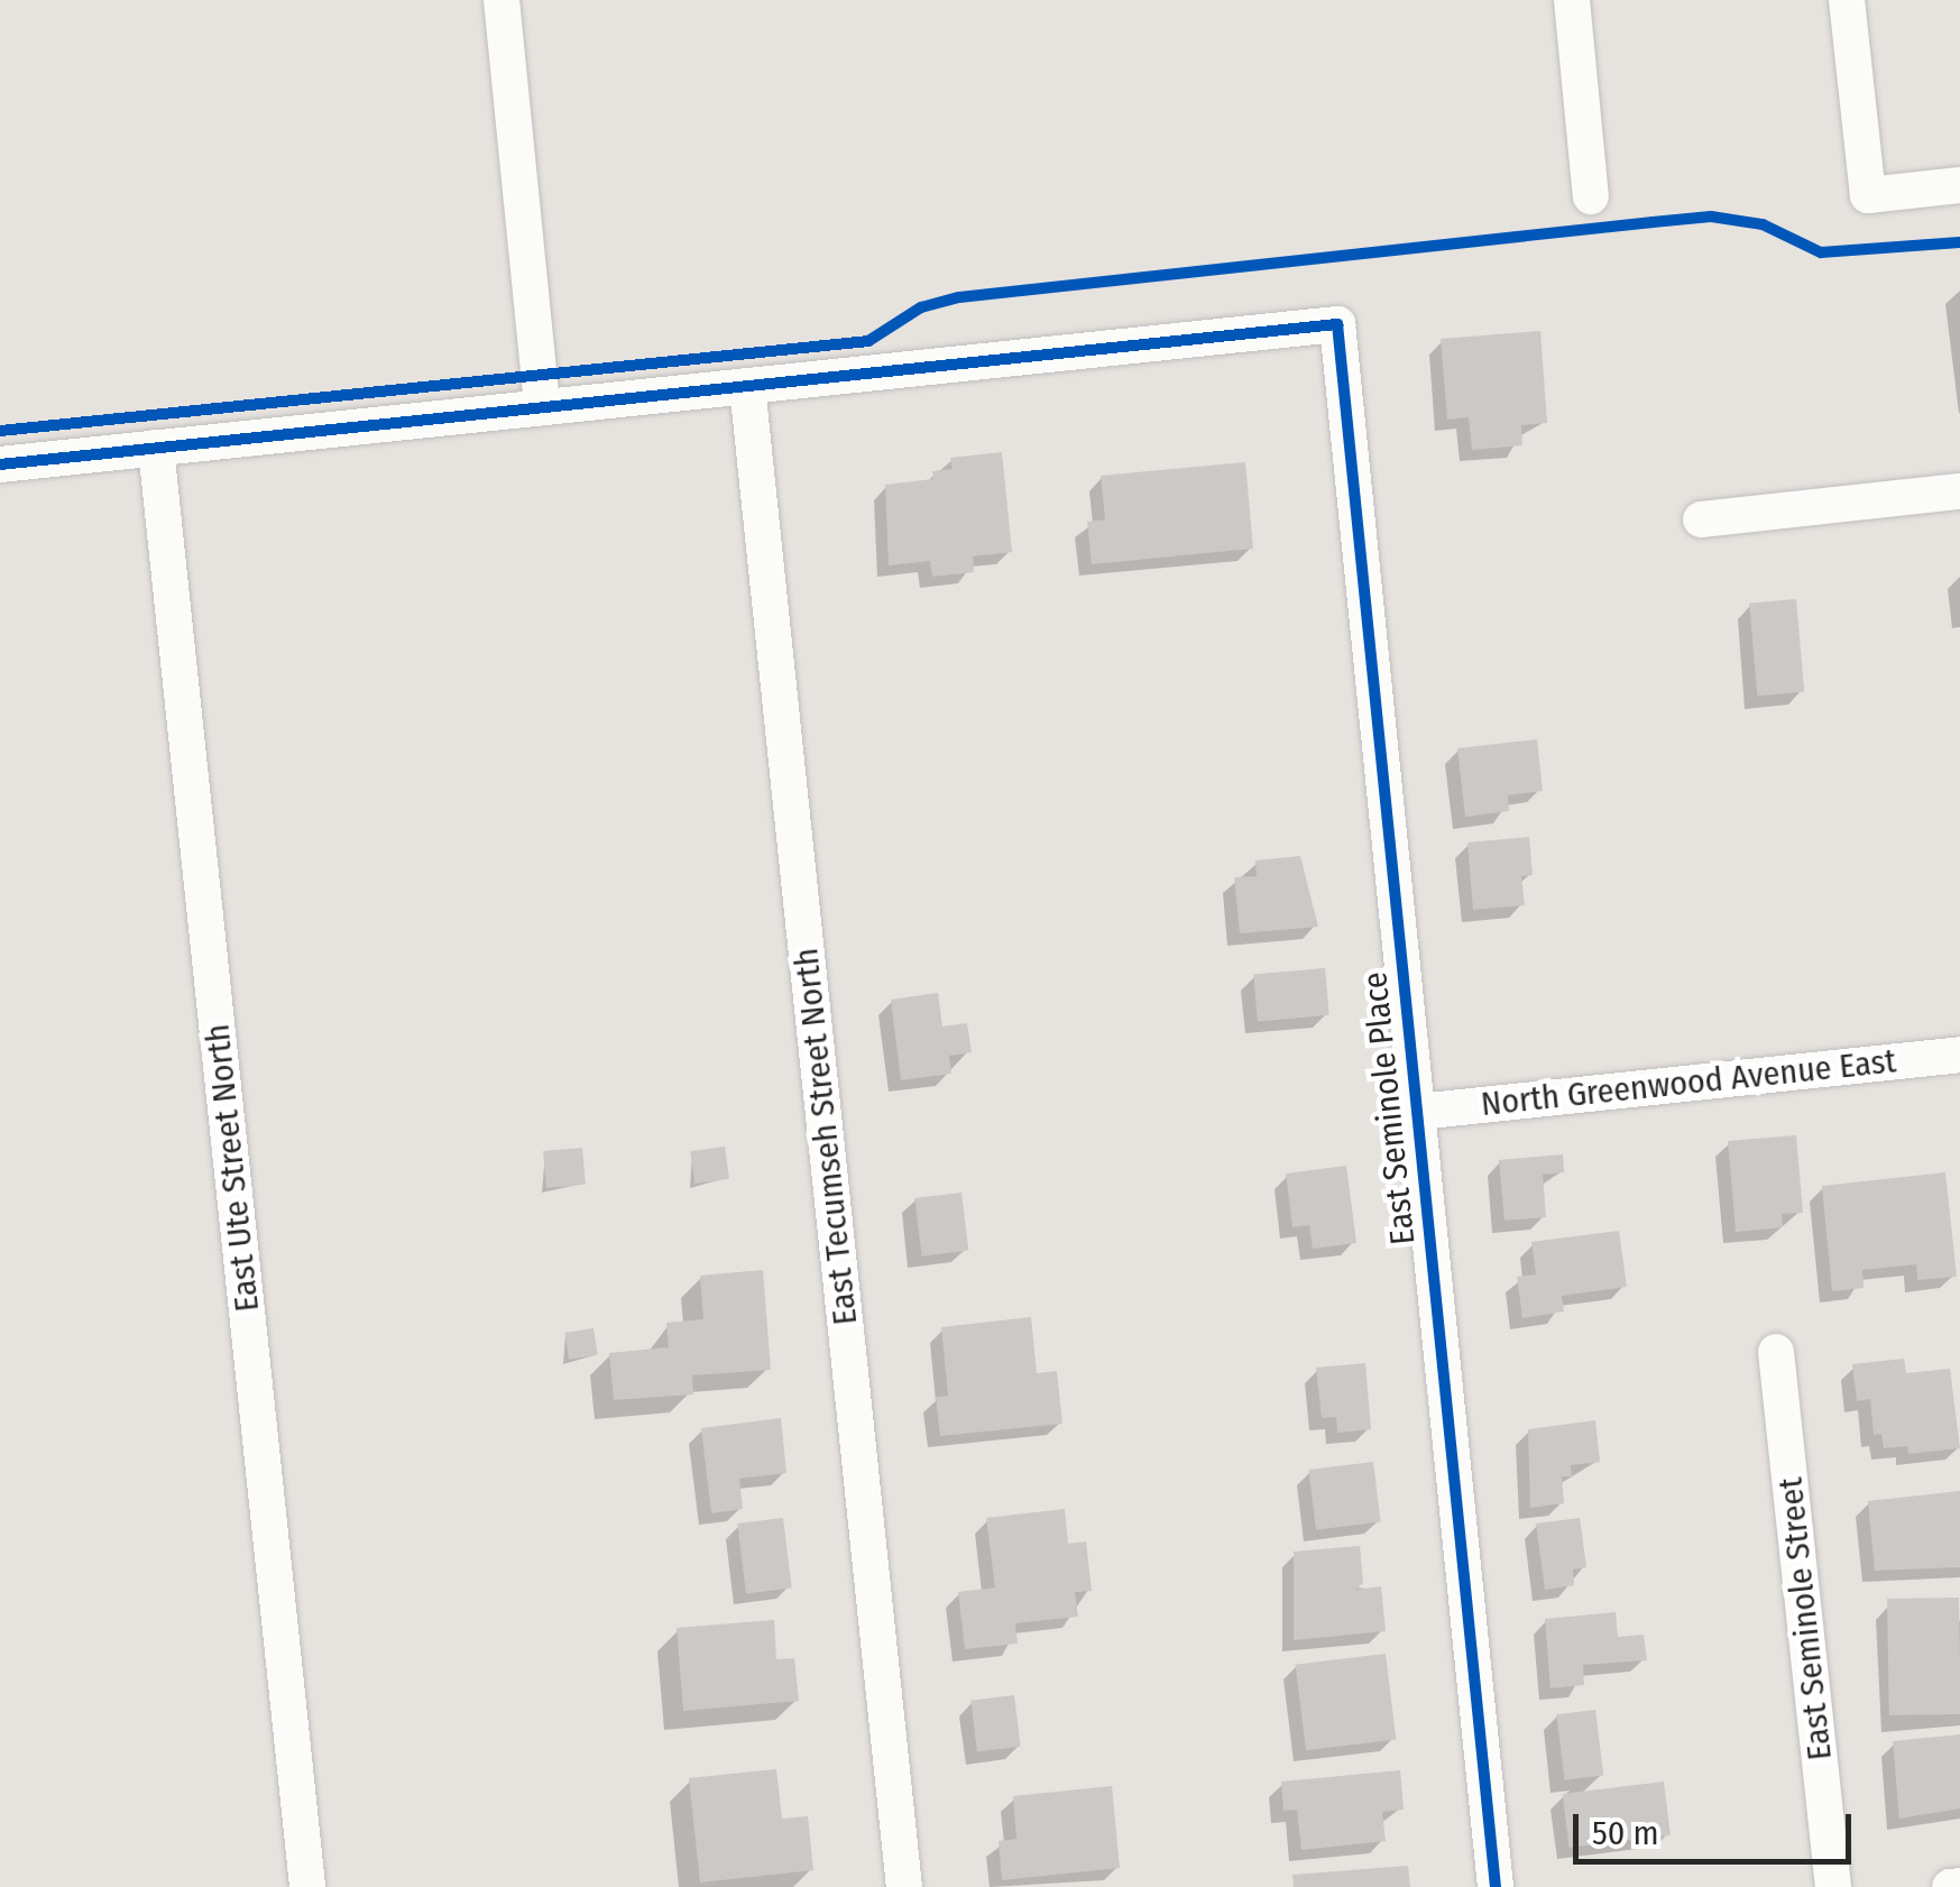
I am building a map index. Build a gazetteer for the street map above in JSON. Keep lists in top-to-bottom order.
{
  "streets": {
    "street": [
      "North Greenwood Avenue East",
      "East Seminole Place",
      "East Tecumseh Street North",
      "East Ute Street North",
      "East Seminole Street"
    ]
  },
  "crossings": [
    ["North Greenwood Avenue East", "East Seminole Place"],
    ["East Seminole Place", "East Tecumseh Street North"]
  ],
  "scale_bar": "50 m"
}
